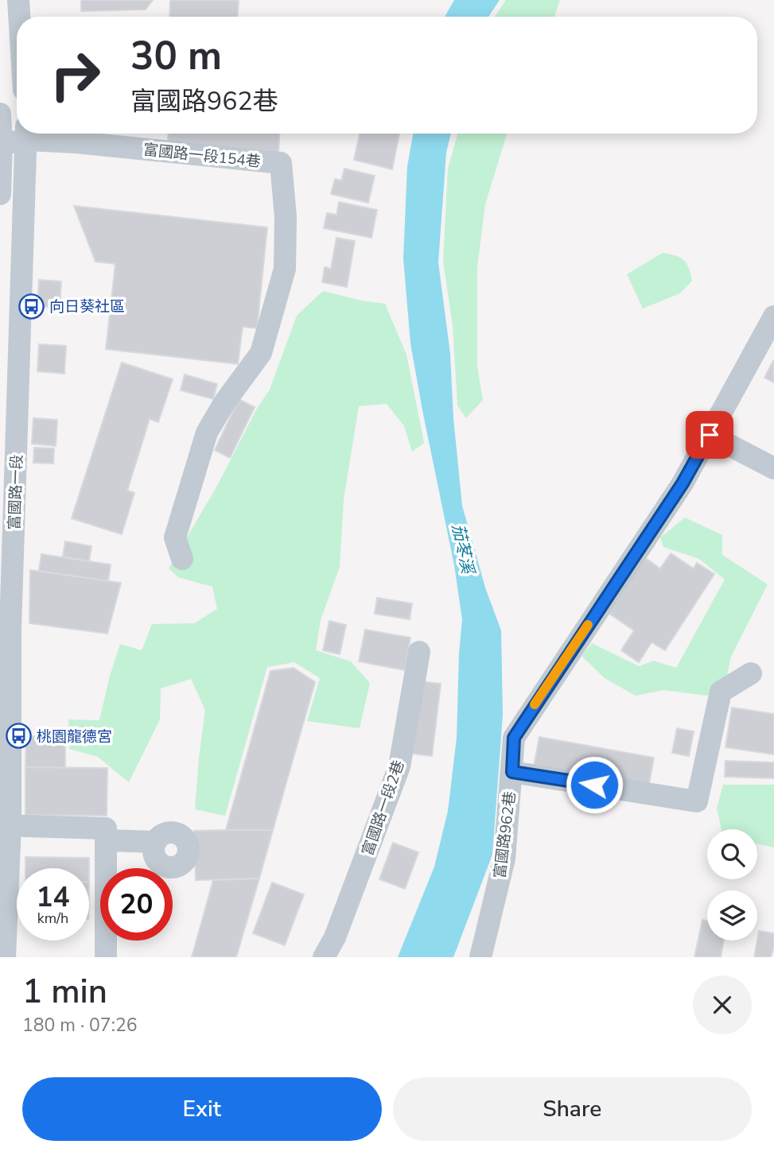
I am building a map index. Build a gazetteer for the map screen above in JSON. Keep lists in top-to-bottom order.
{
  "streets": {
    "street": [
      "富國路一段154巷",
      "富國路一段",
      "富國路一段2巷",
      "富國路962巷"
    ]
  },
  "crossings": [
    ["富國路一段154巷", "富國路一段"]
  ],
  "water": ["茄苳溪"],
  "places": {
    "bus stop": ["向日葵社區", "桃園龍德宮"]
  },
  "page": {
    "turn": ["30 m", "富國路962巷"],
    "speed": "14 km/h",
    "limit": "20",
    "heading": ["1 min", "180 m · 07:26"],
    "buttons": ["Exit", "Share"]
  }
}
